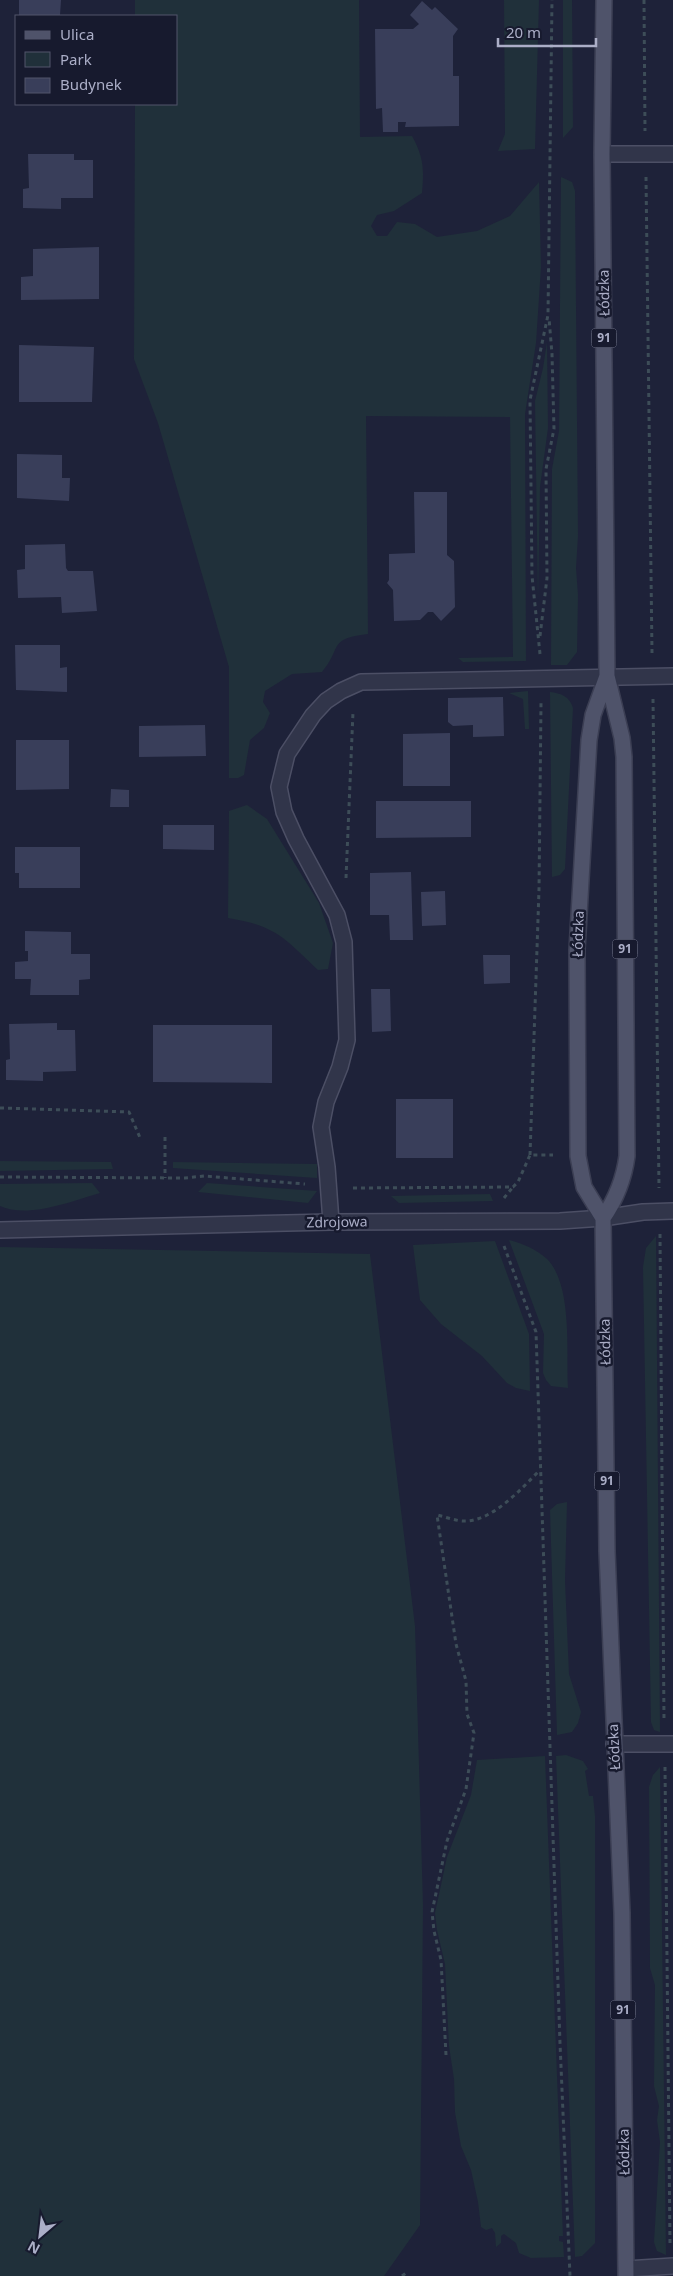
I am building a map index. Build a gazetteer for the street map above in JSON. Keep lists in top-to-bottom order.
{
  "streets": {
    "main road": ["Łódzka", "91"],
    "street": ["Zdrojowa"]
  },
  "crossings": [
    ["Łódzka", "Zdrojowa"]
  ],
  "legend": ["Ulica", "Park", "Budynek"],
  "scale_bar": "20 m",
  "north": "bottom left"
}
